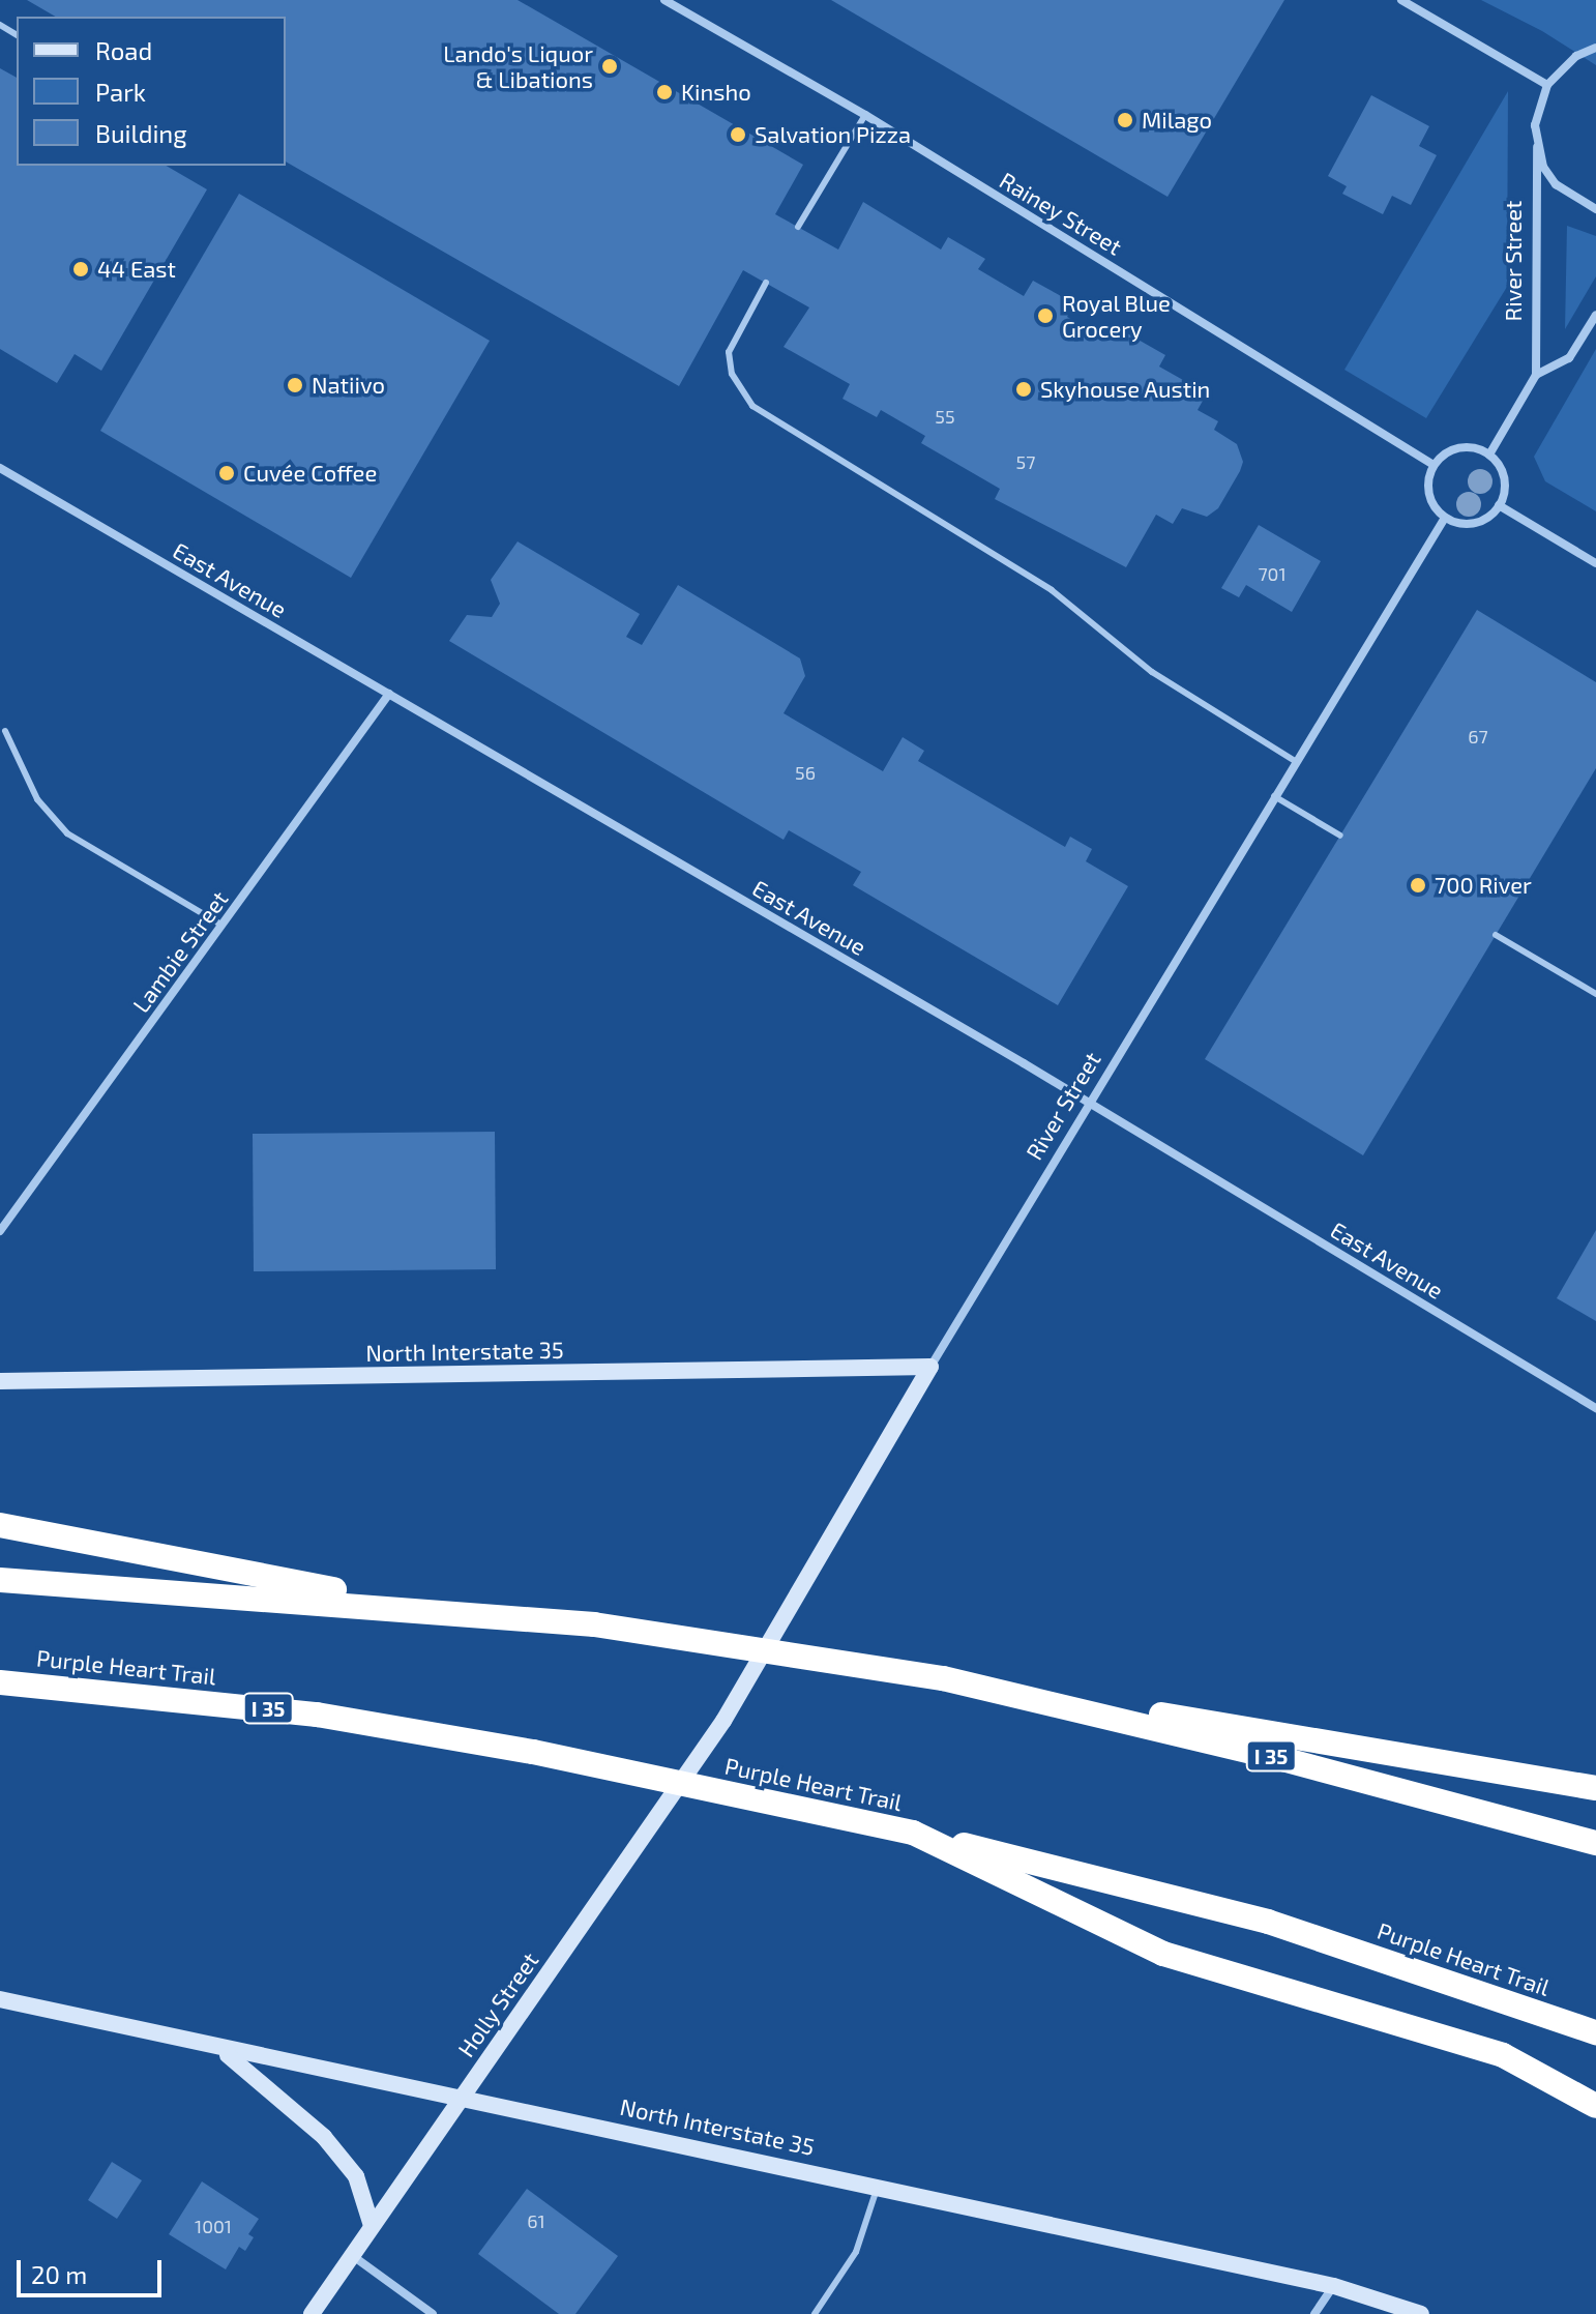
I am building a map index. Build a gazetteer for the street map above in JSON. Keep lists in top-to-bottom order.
{
  "streets": {
    "highway": ["Purple Heart Trail", "I 35"],
    "main road": ["River Street", "North Interstate 35", "Holly Street"],
    "street": ["Rainey Street", "East Avenue", "Lambie Street"]
  },
  "crossings": [
    ["Rainey Street", "River Street"],
    ["River Street", "East Avenue"],
    ["River Street", "North Interstate 35"],
    ["River Street", "Holly Street"],
    ["East Avenue", "Lambie Street"],
    ["North Interstate 35", "Holly Street"]
  ],
  "places": [
    "Lando's Liquor & Libations",
    "Kinsho",
    "Milago",
    "Salvation Pizza",
    "44 East",
    "Royal Blue Grocery",
    "Natiivo",
    "Skyhouse Austin",
    "Cuvée Coffee",
    "700 River"
  ],
  "house_numbers": [
    "55",
    "57",
    "701",
    "67",
    "56",
    "61",
    "1001"
  ],
  "legend": ["Road", "Park", "Building"],
  "scale_bar": "20 m"
}
